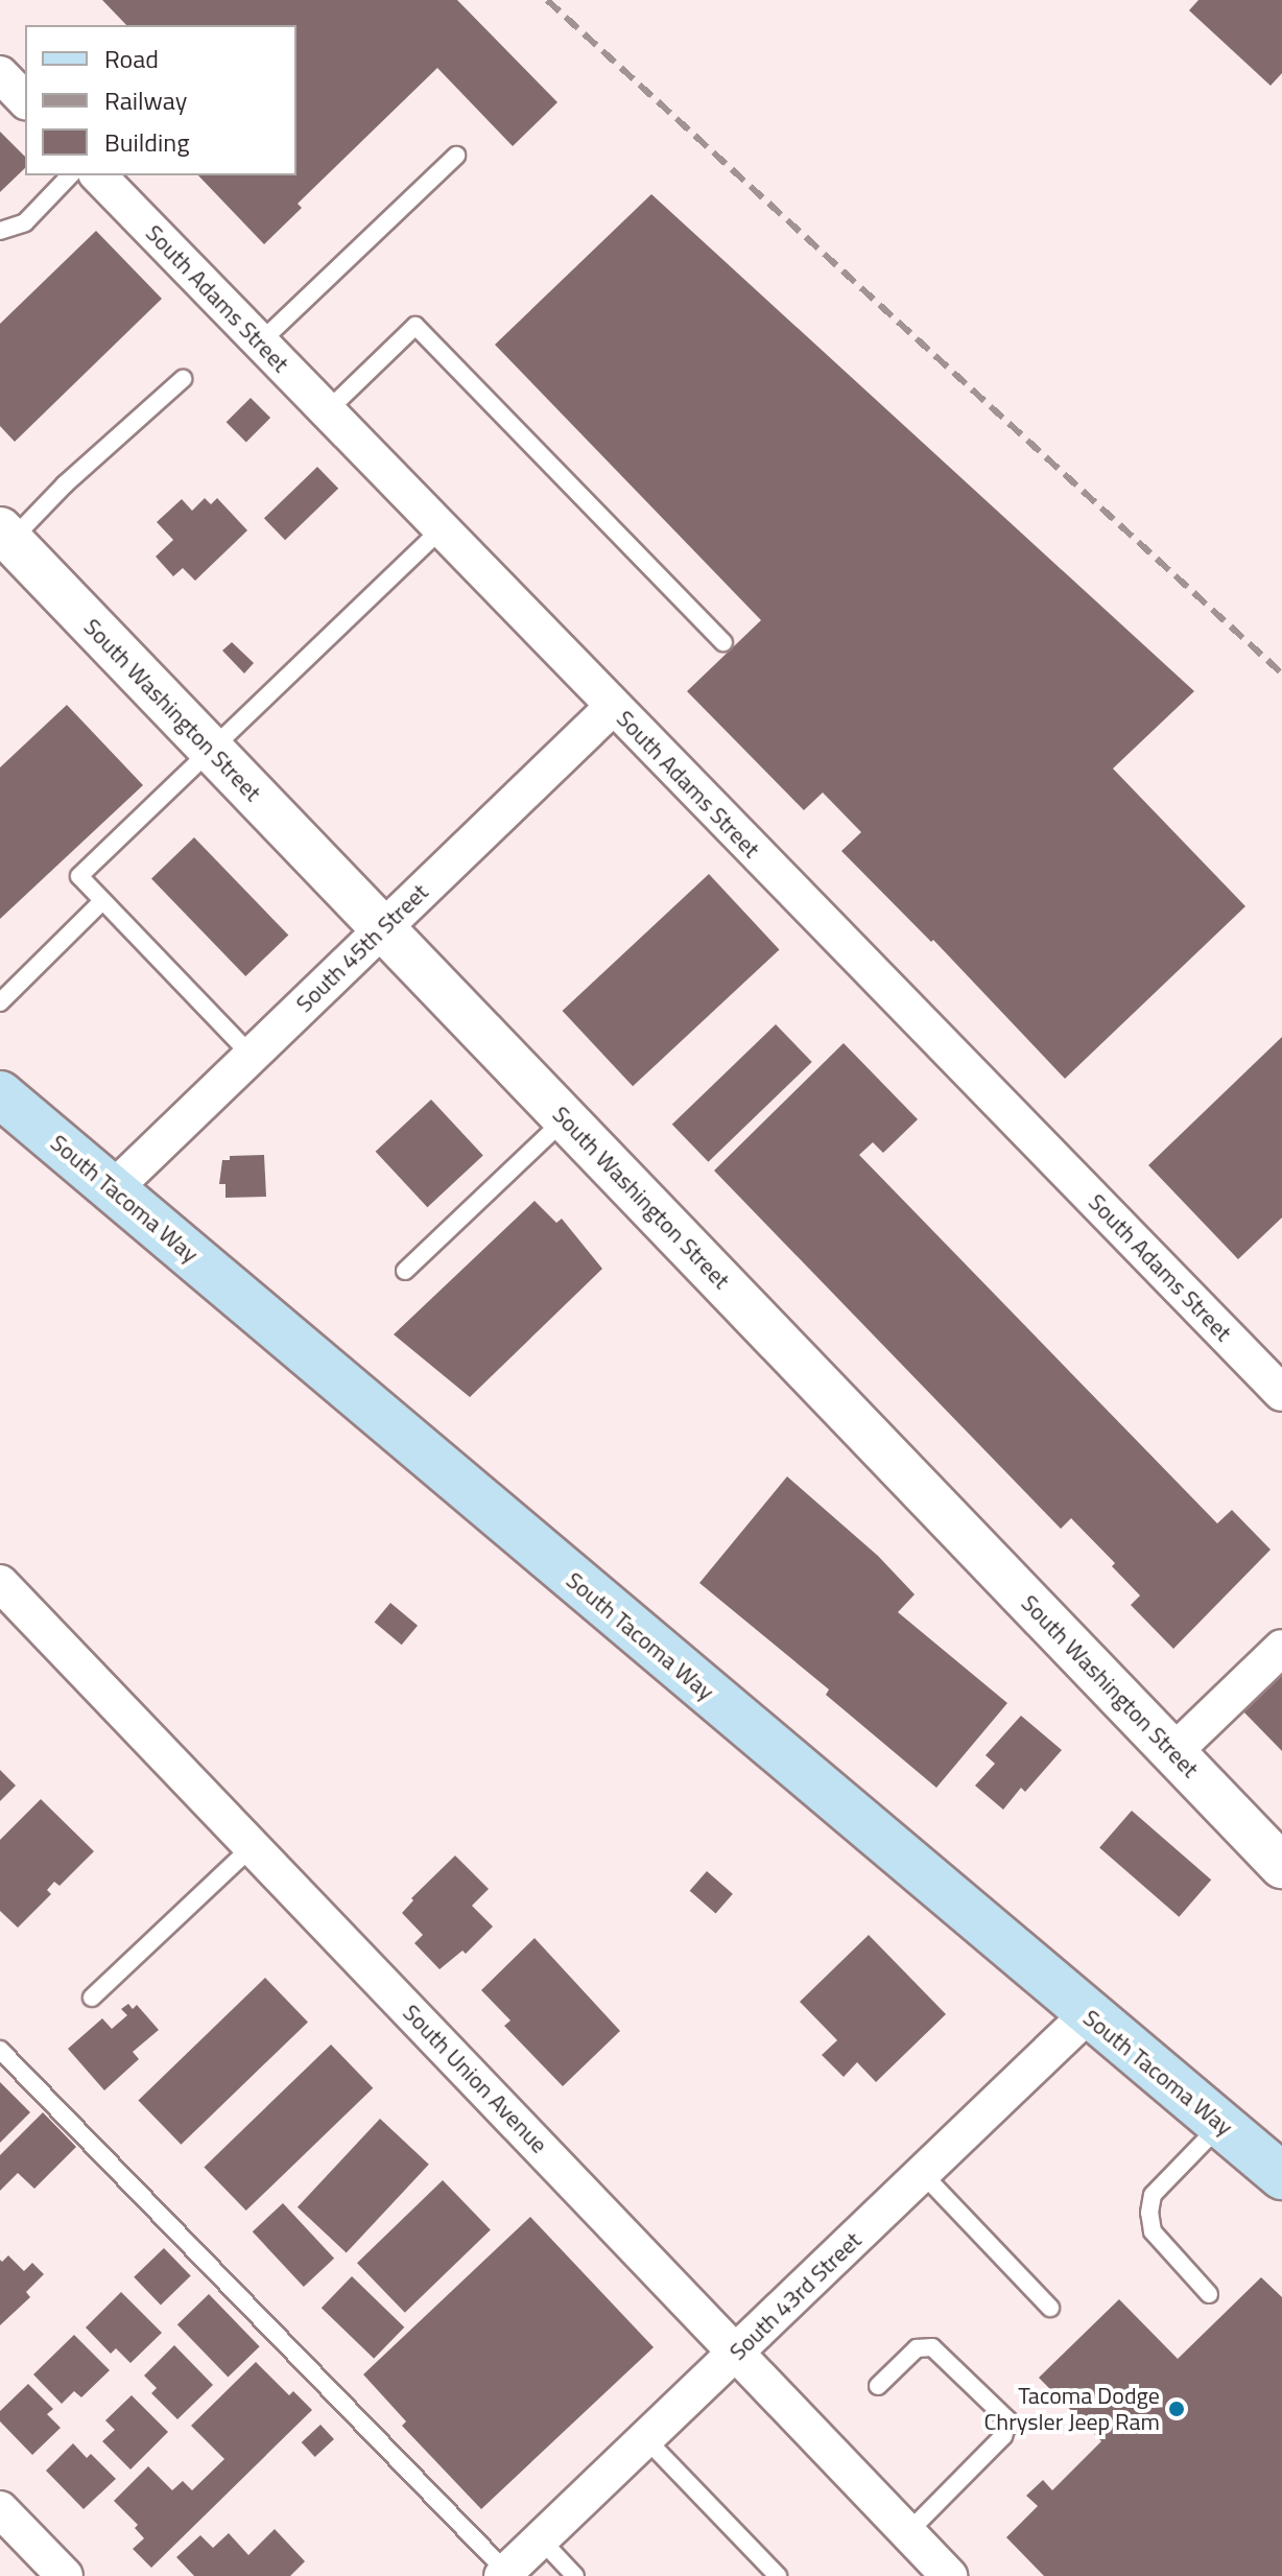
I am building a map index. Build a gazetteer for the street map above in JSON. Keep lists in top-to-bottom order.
{
  "streets": {
    "main road": ["South Tacoma Way"],
    "street": [
      "South Adams Street",
      "South Washington Street",
      "South 45th Street",
      "South Union Avenue",
      "South 43rd Street"
    ]
  },
  "crossings": [
    ["South Adams Street", "South 45th Street"],
    ["South Washington Street", "South 45th Street"],
    ["South 45th Street", "South Tacoma Way"],
    ["South Tacoma Way", "South 43rd Street"],
    ["South Union Avenue", "South 43rd Street"]
  ],
  "places": ["Tacoma Dodge Chrysler Jeep Ram"],
  "legend": ["Road", "Railway", "Building"]
}
